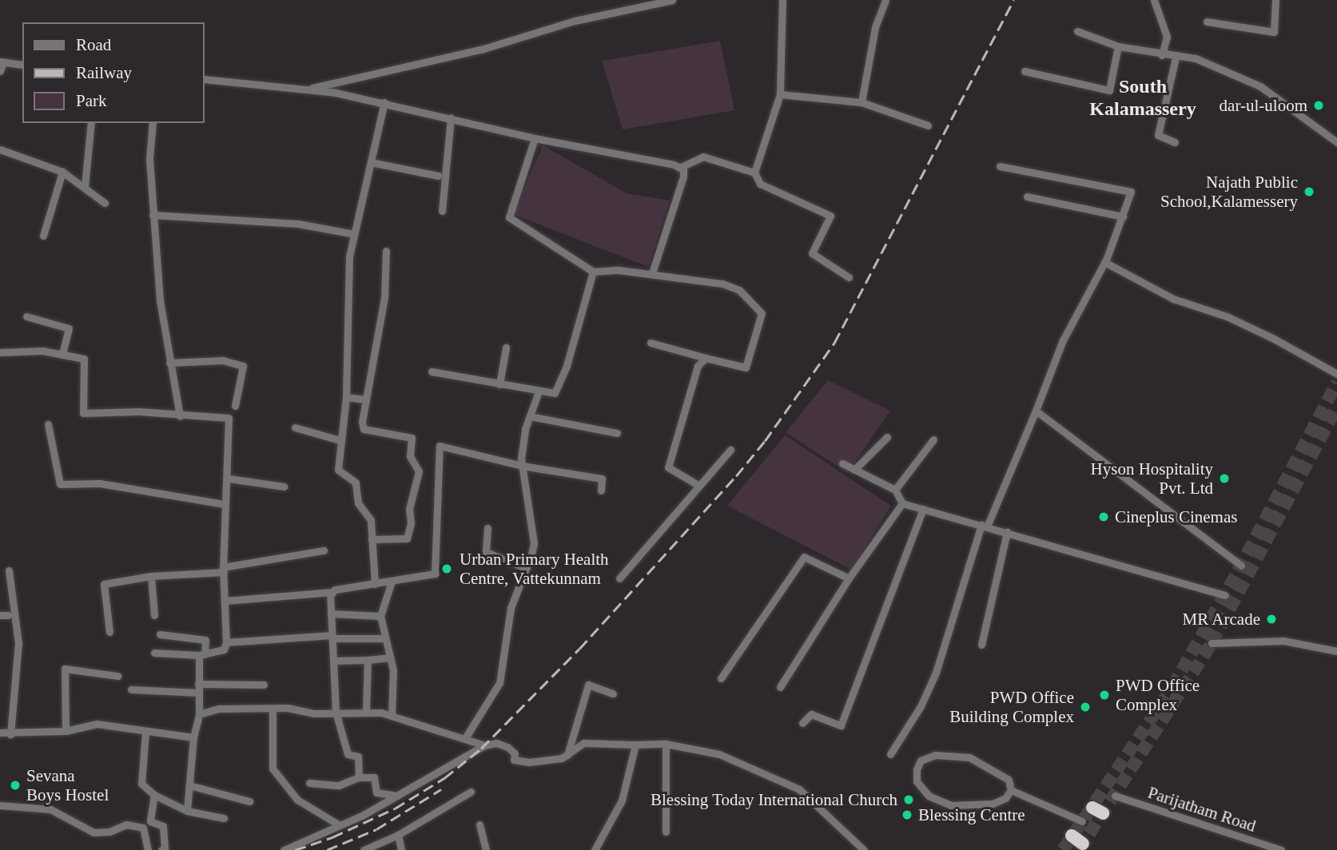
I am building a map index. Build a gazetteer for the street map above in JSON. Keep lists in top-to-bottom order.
{
  "streets": {
    "street": ["Parijatham Road"]
  },
  "districts": ["South Kalamassery"],
  "places": [
    "dar-ul-uloom",
    "Najath Public School,Kalamessery",
    "Hyson Hospitality Pvt. Ltd",
    "Cineplus Cinemas",
    "Urban Primary Health Centre, Vattekunnam",
    "MR Arcade",
    "PWD Office Complex",
    "PWD Office Building Complex",
    "Sevana Boys Hostel",
    "Blessing Today International Church",
    "Blessing Centre"
  ],
  "legend": ["Road", "Railway", "Park"]
}
